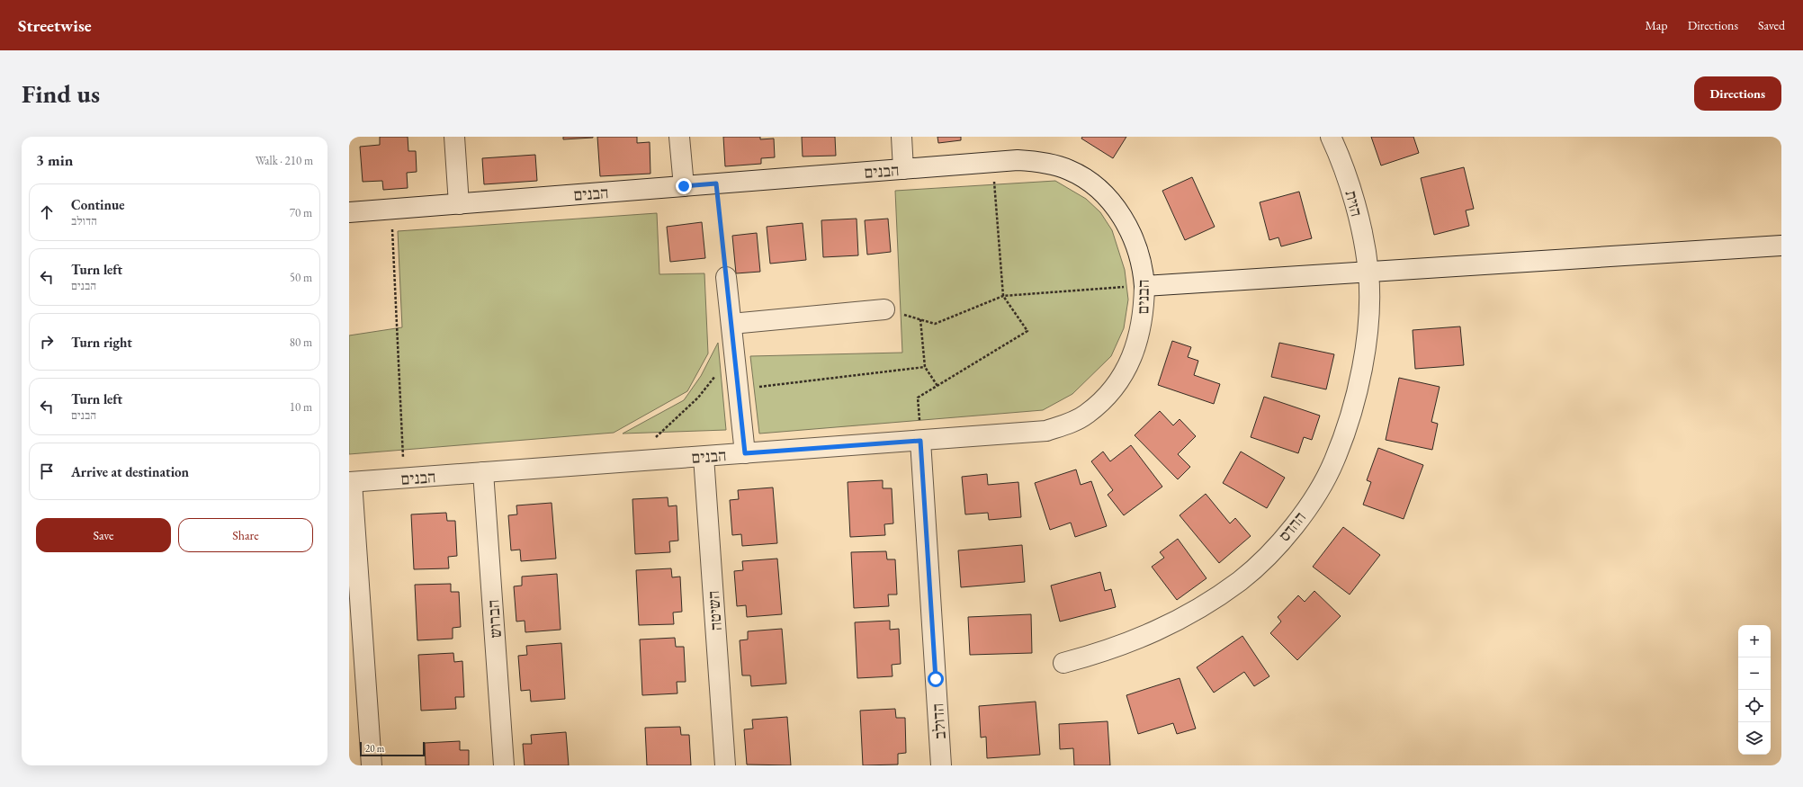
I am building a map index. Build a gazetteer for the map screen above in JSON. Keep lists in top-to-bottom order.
{
  "streets": {
    "street": [
      "הבנים",
      "הזית",
      "ההדס",
      "השיטה",
      "הברוש",
      "הדולב"
    ]
  },
  "crossings": [
    ["הבנים", "השיטה"],
    ["הבנים", "הברוש"],
    ["הבנים", "הדולב"],
    ["הזית", "ההדס"]
  ],
  "scale_bar": "20 m",
  "page": {
    "header": "Streetwise",
    "nav": ["Map", "Directions", "Saved"],
    "buttons": [
      "Directions",
      ["Save", "Share"]
    ],
    "title": "Find us",
    "heading": ["3 min", "Walk · 210 m"],
    "list": [
      ["Continue", "הדולב", "70 m"],
      ["Turn left", "הבנים", "50 m"],
      ["Turn right", "80 m"],
      ["Turn left", "הבנים", "10 m"],
      "Arrive at destination"
    ],
    "map_buttons": ["+", "−"],
    "scale": "20 m"
  }
}
